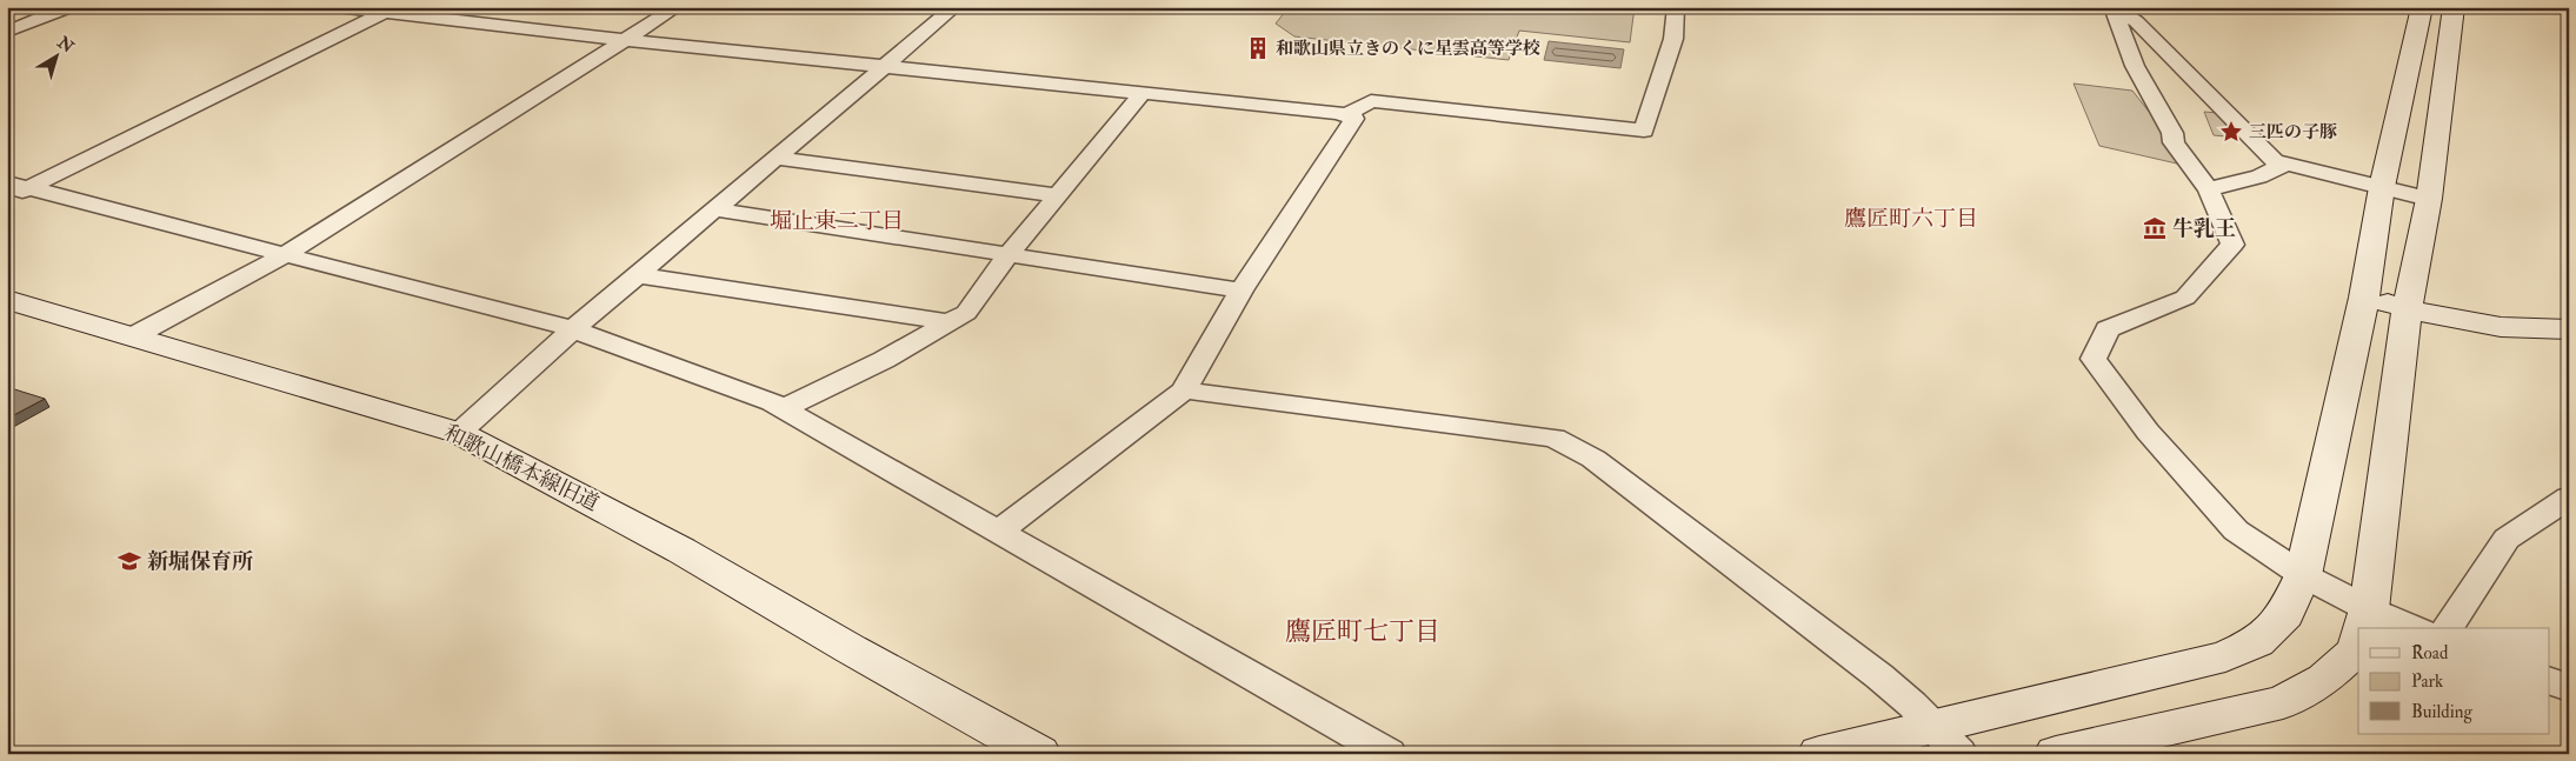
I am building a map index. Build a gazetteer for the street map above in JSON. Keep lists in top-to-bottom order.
{
  "streets": {
    "street": ["和歌山橋本線旧道"]
  },
  "districts": ["鷹匠町六丁目", "堀止東二丁目", "鷹匠町七丁目"],
  "places": {
    "building": ["和歌山県立きのくに星雲高等学校"],
    "place": ["三匹の子豚"],
    "museum": ["牛乳王"],
    "school or university": ["新堀保育所"]
  },
  "legend": ["Road", "Park", "Building"],
  "north": "top right"
}
